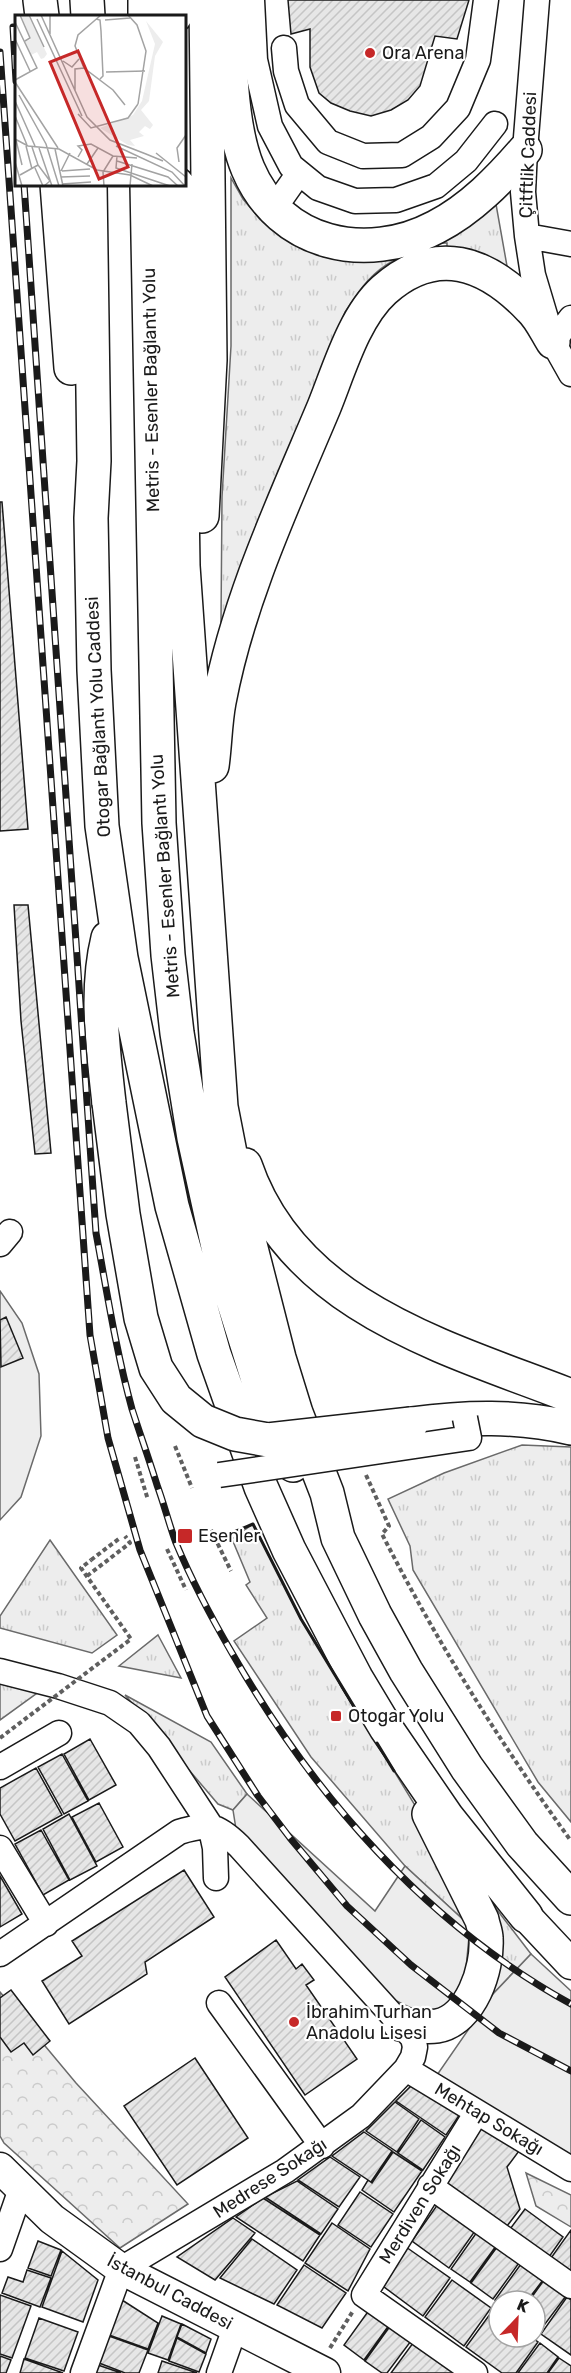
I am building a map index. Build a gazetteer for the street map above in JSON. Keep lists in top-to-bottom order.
{
  "streets": {
    "highway": ["Metris - Esenler Bağlantı Yolu", "Otogar Bağlantı Yolu Caddesi"],
    "main road": ["İstanbul Caddesi"],
    "street": [
      "Çitftlik Caddesi",
      "Mehtap Sokağı",
      "Medrese Sokağı",
      "Merdiven Sokağı"
    ]
  },
  "crossings": [
    ["Mehtap Sokağı", "Medrese Sokağı"],
    ["Mehtap Sokağı", "Merdiven Sokağı"],
    ["Medrese Sokağı", "İstanbul Caddesi"]
  ],
  "places": {
    "other": ["Ora Arena", "İbrahim Turhan Anadolu Lisesi"],
    "transit": ["Esenler", "Otogar Yolu"]
  },
  "north": "top right"
}
